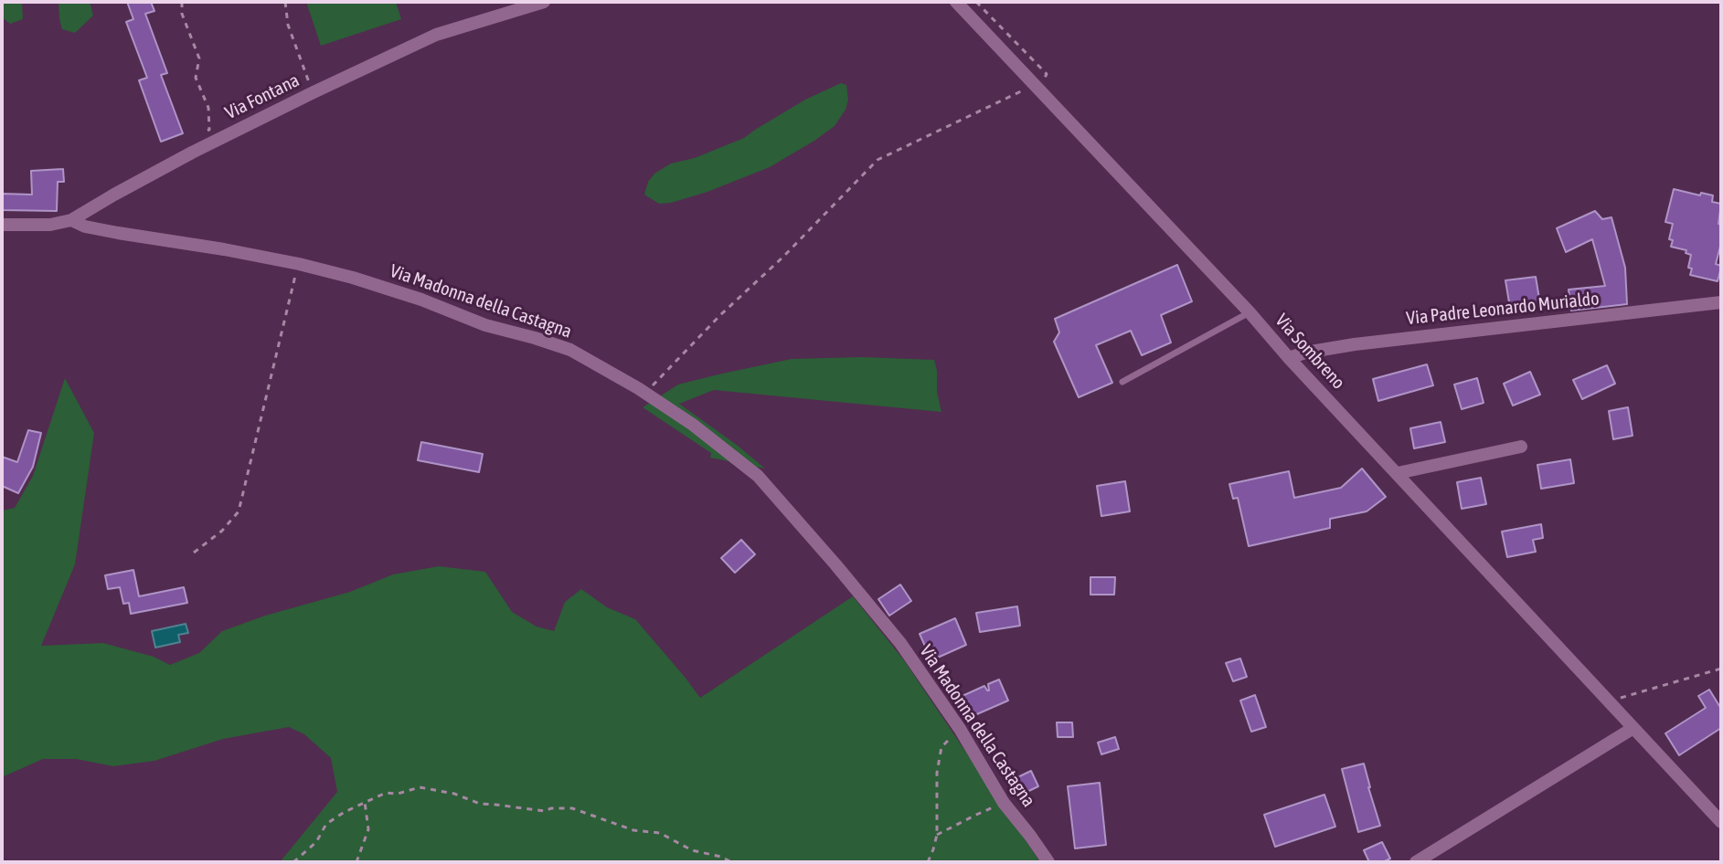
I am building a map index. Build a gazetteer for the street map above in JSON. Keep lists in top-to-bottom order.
{
  "streets": {
    "street": [
      "Via Fontana",
      "Via Madonna della Castagna",
      "Via Padre Leonardo Murialdo",
      "Via Sombreno"
    ]
  },
  "crossings": [
    ["Via Fontana", "Via Madonna della Castagna"],
    ["Via Padre Leonardo Murialdo", "Via Sombreno"]
  ]
}
